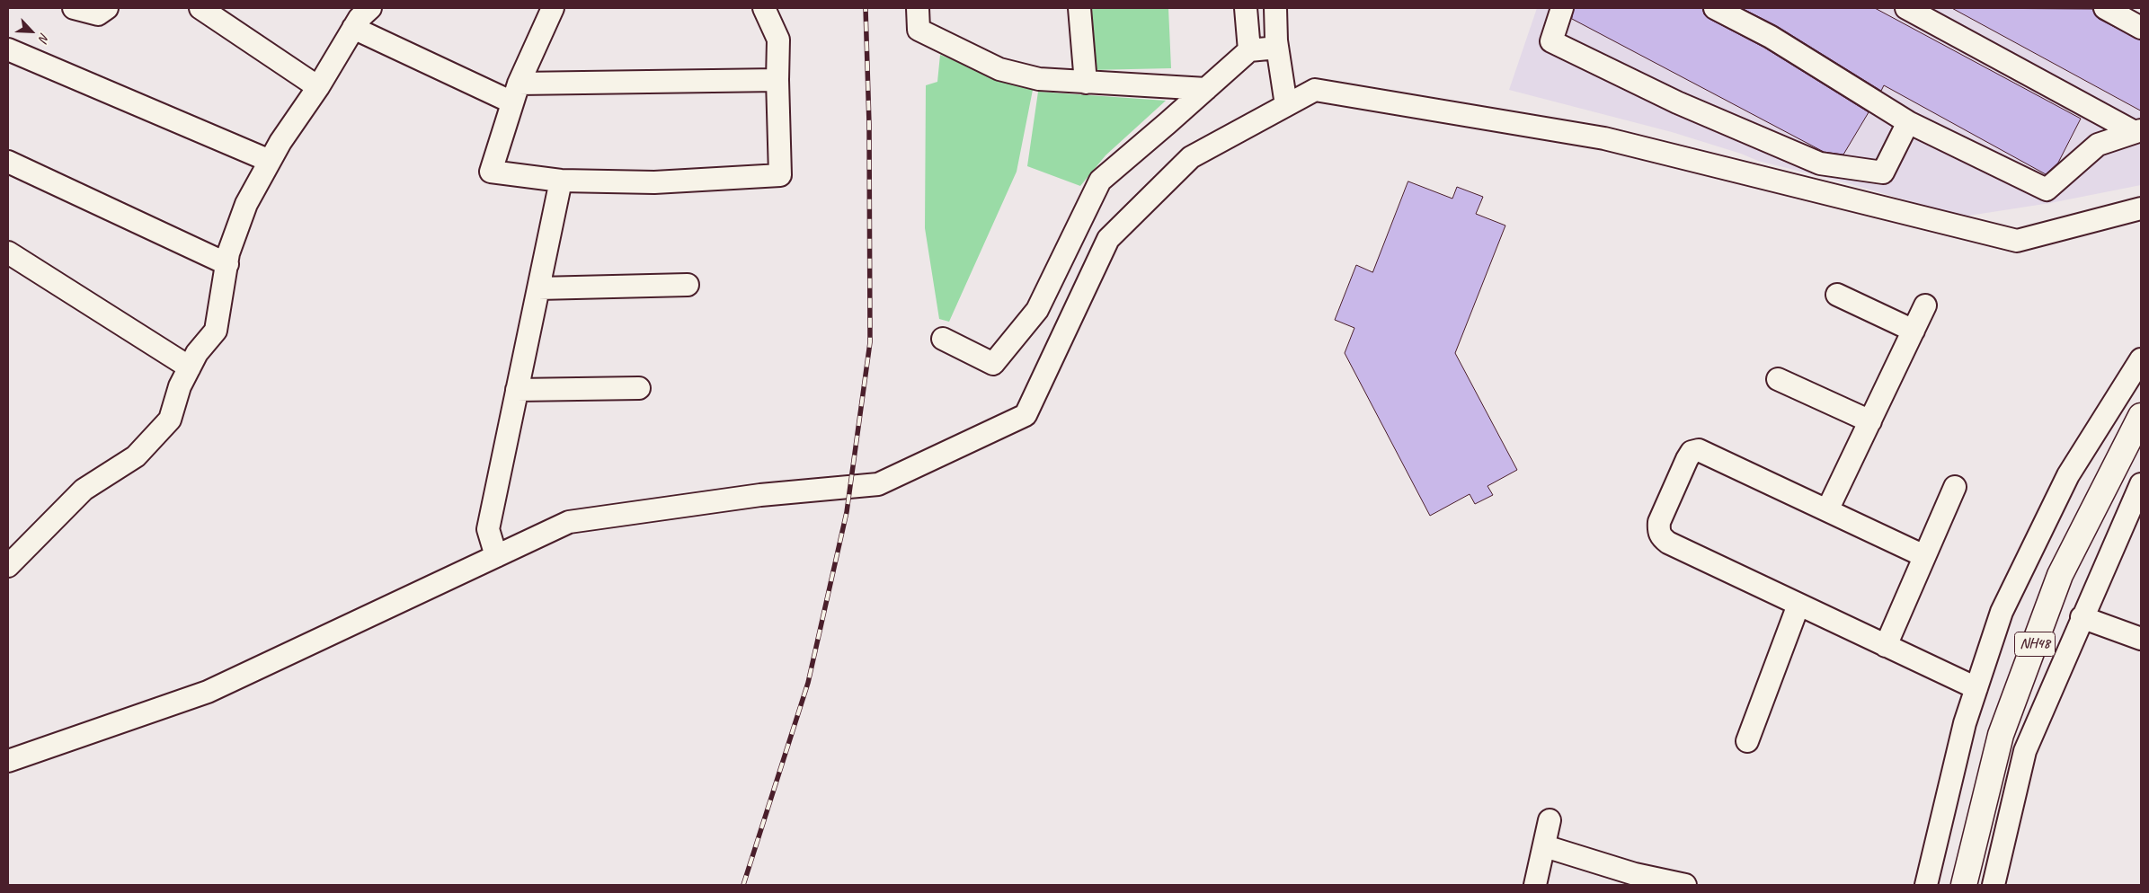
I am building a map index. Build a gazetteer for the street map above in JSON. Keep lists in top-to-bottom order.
{
  "streets": {
    "highway": ["NH48"]
  },
  "north": "bottom right"
}
